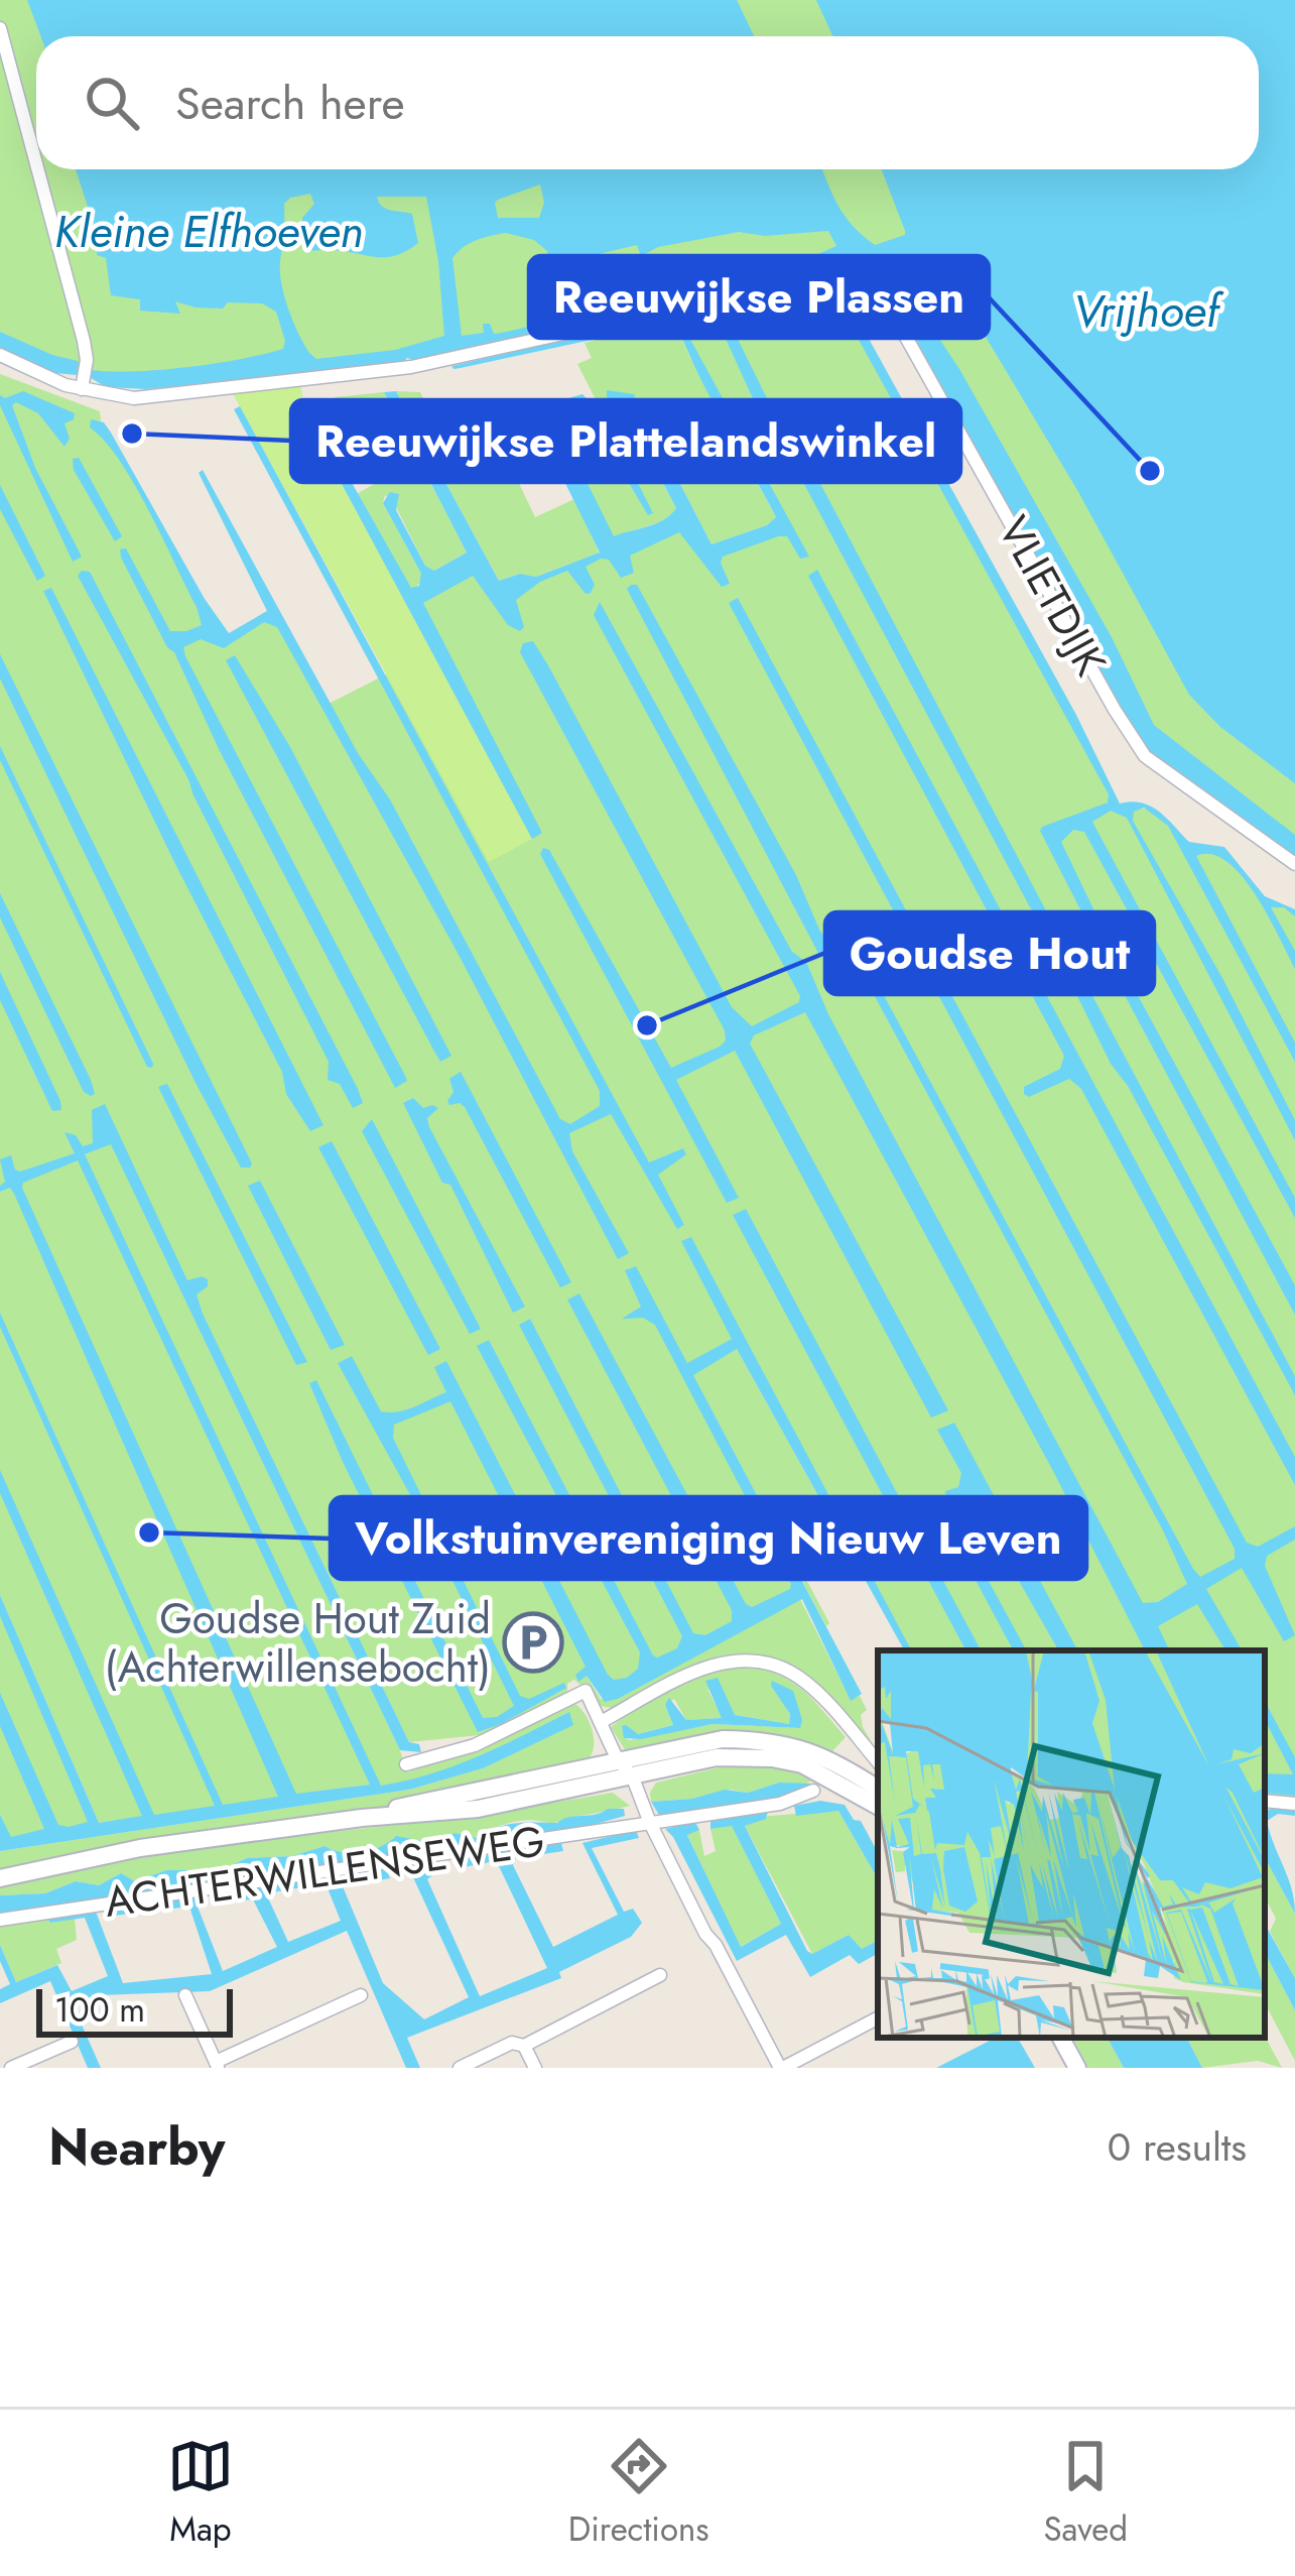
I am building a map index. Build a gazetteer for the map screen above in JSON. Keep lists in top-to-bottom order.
{
  "streets": {
    "street": ["VLIETDIJK", "ACHTERWILLENSEWEG"]
  },
  "water": ["Kleine Elfhoeven", "Vrijhoef"],
  "places": {
    "other": [
      "Reeuwijkse Plattelandswinkel",
      "Reeuwijkse Plassen",
      "Goudse Hout",
      "Volkstuinvereniging Nieuw Leven"
    ],
    "parking": ["Goudse Hout Zuid (Achterwillensebocht)"]
  },
  "scale_bar": "100 m",
  "page": {
    "search": "Search here",
    "scale": "100 m",
    "heading": ["Nearby", "0 results"],
    "nav": ["Map", "Directions", "Saved"]
  }
}
